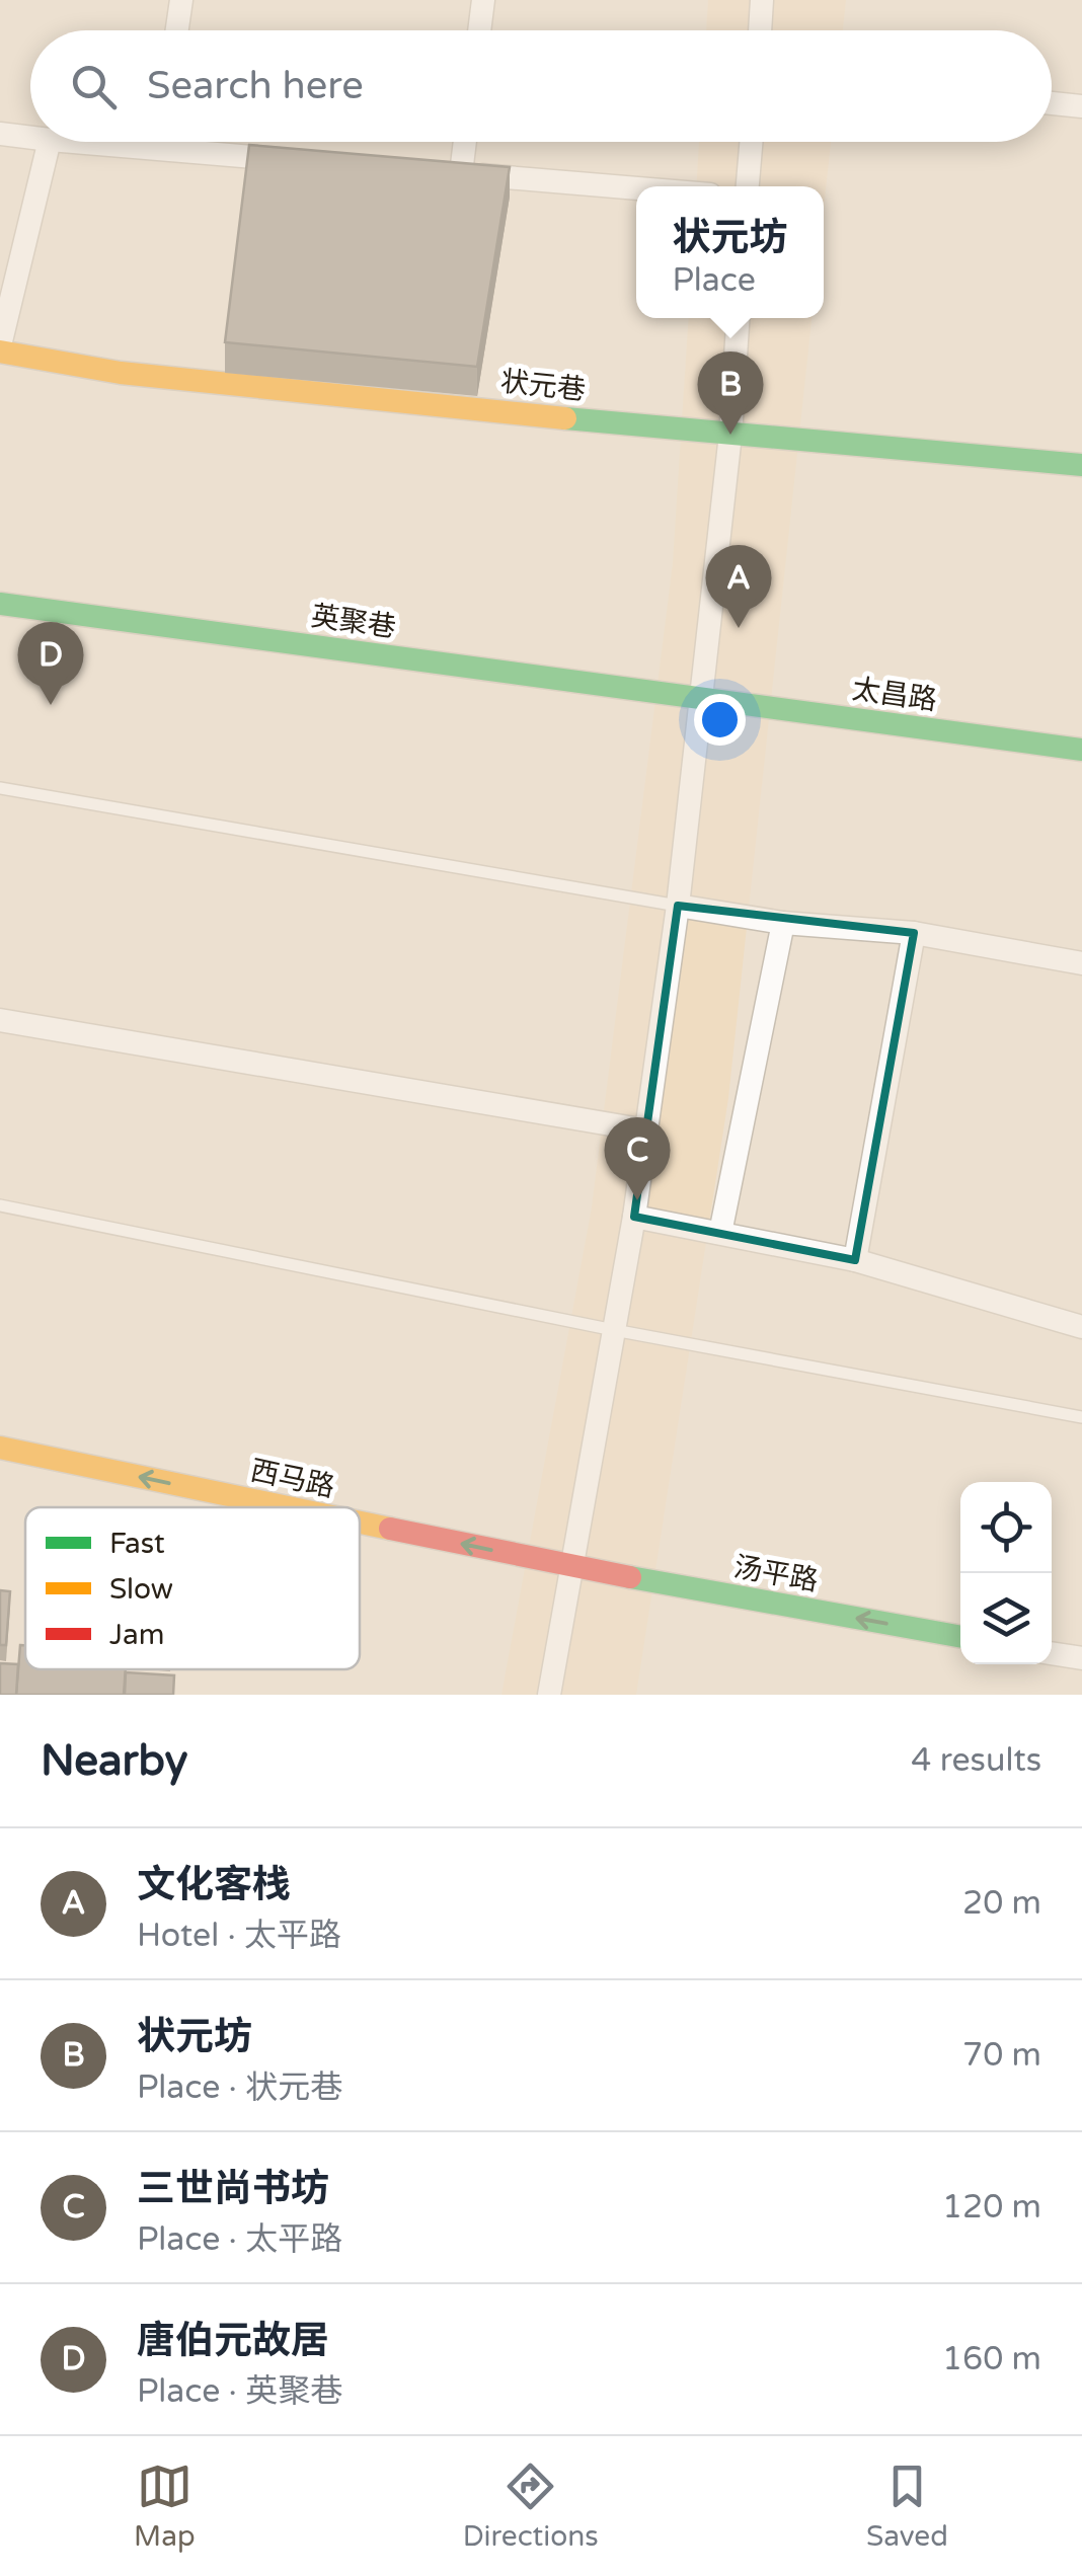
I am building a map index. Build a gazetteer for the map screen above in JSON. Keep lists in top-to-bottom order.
{
  "streets": {
    "street": [
      "状元巷",
      "英聚巷",
      "太昌路",
      "西马路",
      "汤平路"
    ]
  },
  "crossings": [
    ["英聚巷", "太昌路"],
    ["西马路", "汤平路"]
  ],
  "one_way": ["西马路", "汤平路"],
  "legend": ["Fast", "Slow", "Jam"],
  "page": {
    "search": "Search here",
    "popup": ["状元坊", "Place"],
    "pins": [
      "B",
      "A",
      "D",
      "C"
    ],
    "heading": ["Nearby", "4 results"],
    "list": [
      {
        "mark": "A",
        "name": "文化客栈",
        "note": "Hotel · 太平路",
        "value": "20 m"
      },
      {
        "mark": "B",
        "name": "状元坊",
        "note": "Place · 状元巷",
        "value": "70 m"
      },
      {
        "mark": "C",
        "name": "三世尚书坊",
        "note": "Place · 太平路",
        "value": "120 m"
      },
      {
        "mark": "D",
        "name": "唐伯元故居",
        "note": "Place · 英聚巷",
        "value": "160 m"
      }
    ],
    "nav": ["Map", "Directions", "Saved"]
  }
}
